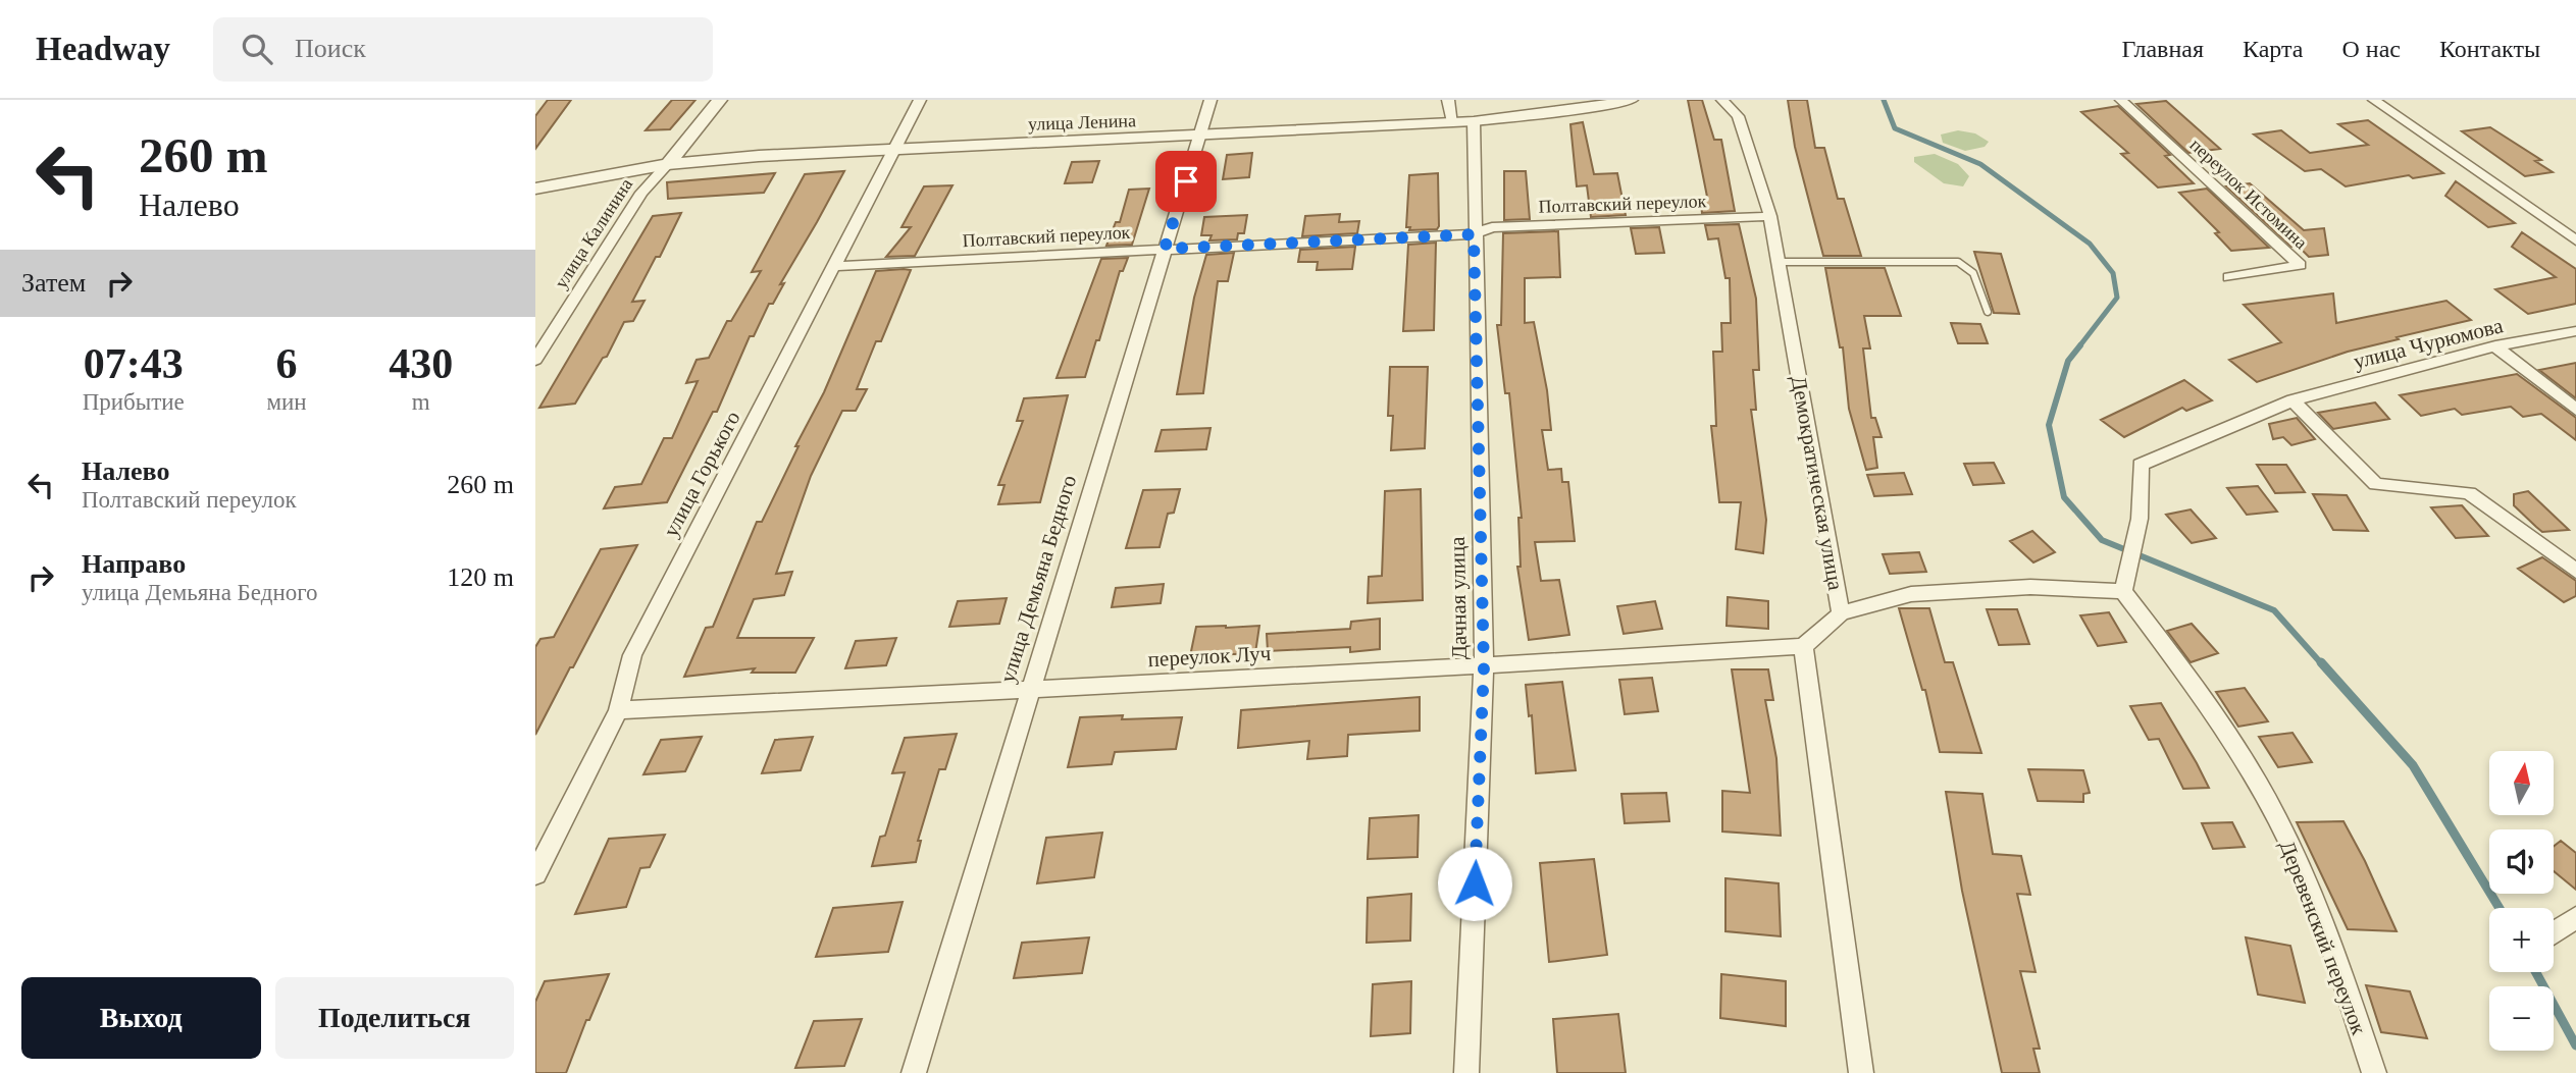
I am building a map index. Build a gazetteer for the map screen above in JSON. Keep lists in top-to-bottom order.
{
  "streets": {
    "street": [
      "улица Ленина",
      "переулок Истомина",
      "Полтавский переулок",
      "улица Калинина",
      "улица Чурюмова",
      "улица Горького",
      "Демократическая улица",
      "улица Демьяна Бедного",
      "Дачная улица",
      "переулок Луч",
      "Деревенский переулок"
    ]
  },
  "crossings": [
    ["улица Ленина", "улица Калинина"],
    ["улица Ленина", "улица Горького"],
    ["улица Ленина", "улица Демьяна Бедного"],
    ["улица Ленина", "Дачная улица"],
    ["Полтавский переулок", "улица Горького"],
    ["Полтавский переулок", "Демократическая улица"],
    ["Полтавский переулок", "улица Демьяна Бедного"],
    ["Полтавский переулок", "Дачная улица"],
    ["улица Чурюмова", "Деревенский переулок"],
    ["улица Горького", "переулок Луч"],
    ["Демократическая улица", "переулок Луч"],
    ["улица Демьяна Бедного", "переулок Луч"],
    ["Дачная улица", "переулок Луч"]
  ],
  "north": "top",
  "page": {
    "header": "Headway",
    "search": "Поиск",
    "nav": [
      "Главная",
      "Карта",
      "О нас",
      "Контакты"
    ],
    "turn": ["260 m", "Налево"],
    "then": "Затем",
    "eta": [
      "07:43",
      "Прибытие",
      "6",
      "мин",
      "430",
      "m"
    ],
    "list": [
      {
        "name": "Налево",
        "note": "Полтавский переулок",
        "value": "260 m"
      },
      {
        "name": "Направо",
        "note": "улица Демьяна Бедного",
        "value": "120 m"
      }
    ],
    "map_buttons": ["+", "−"],
    "buttons": ["Выход", "Поделиться"]
  }
}
